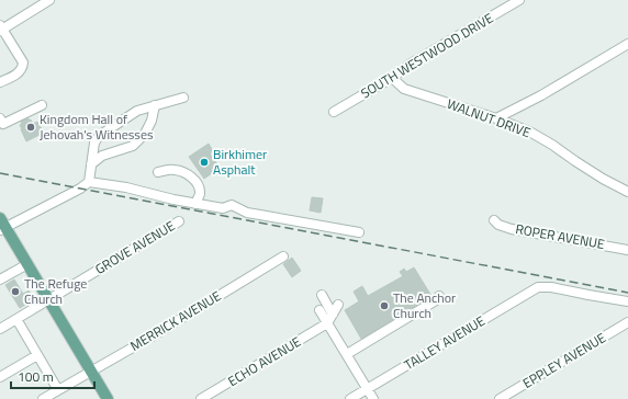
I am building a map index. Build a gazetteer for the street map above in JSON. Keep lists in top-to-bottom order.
{
  "streets": {
    "street": [
      "SOUTH WESTWOOD DRIVE",
      "WALNUT DRIVE",
      "ROPER AVENUE",
      "GROVE AVENUE",
      "MERRICK AVENUE",
      "TALLEY AVENUE",
      "EPPLEY AVENUE",
      "ECHO AVENUE"
    ]
  },
  "crossings": [
    ["SOUTH WESTWOOD DRIVE", "WALNUT DRIVE"]
  ],
  "places": [
    "Kingdom Hall of Jehovah's Witnesses",
    "Birkhimer Asphalt",
    "The Refuge Church",
    "The Anchor Church"
  ],
  "scale_bar": "100 m"
}
